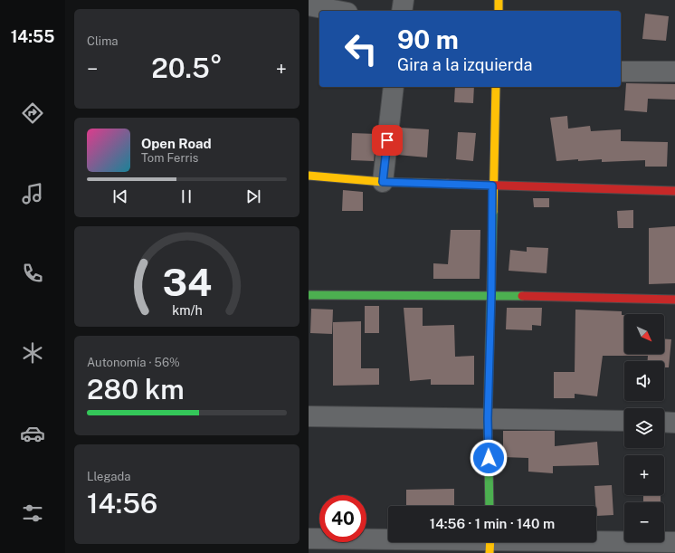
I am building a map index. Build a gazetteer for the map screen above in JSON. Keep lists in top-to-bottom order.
{
  "north": "bottom right",
  "page": {
    "tabs": "14:55",
    "tile": [
      "Clima",
      ["Autonomía · 56%", "280 km"],
      ["Llegada", "14:56"]
    ],
    "turn": ["90 m", "Gira a la izquierda"],
    "heat": ["−", "20.5°", "+"],
    "song": ["Open Road", "Tom Ferris"],
    "map_buttons": ["+", "−"],
    "limit": "40",
    "trip": "14:56 · 1 min · 140 m",
    "gauge": ["34", "km/h"]
  }
}
